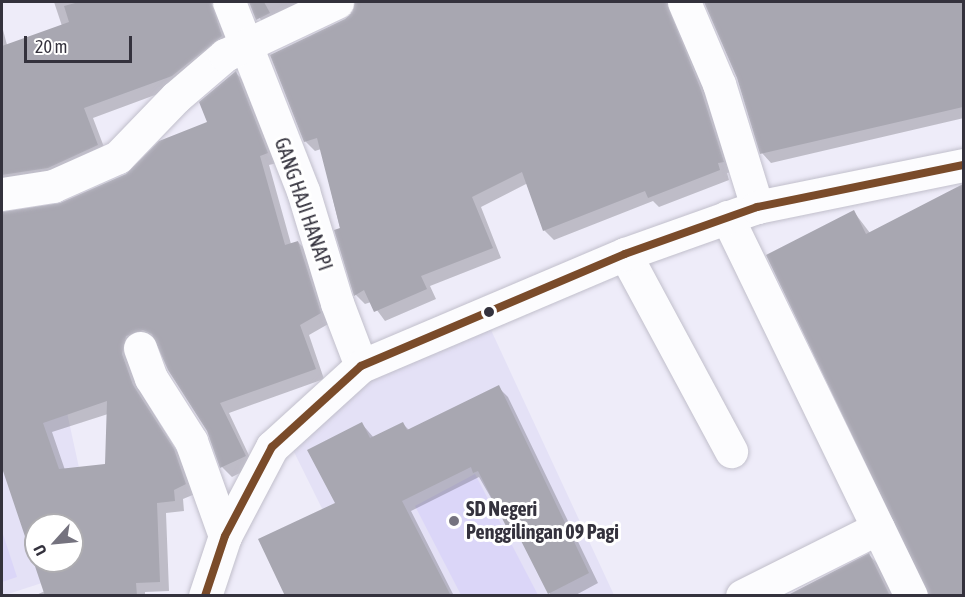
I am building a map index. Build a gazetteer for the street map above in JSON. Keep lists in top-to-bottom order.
{
  "streets": {
    "street": ["GANG HAJI HANAPI"]
  },
  "places": ["SD Negeri Penggilingan 09 Pagi"],
  "scale_bar": "20 m",
  "north": "bottom left"
}
